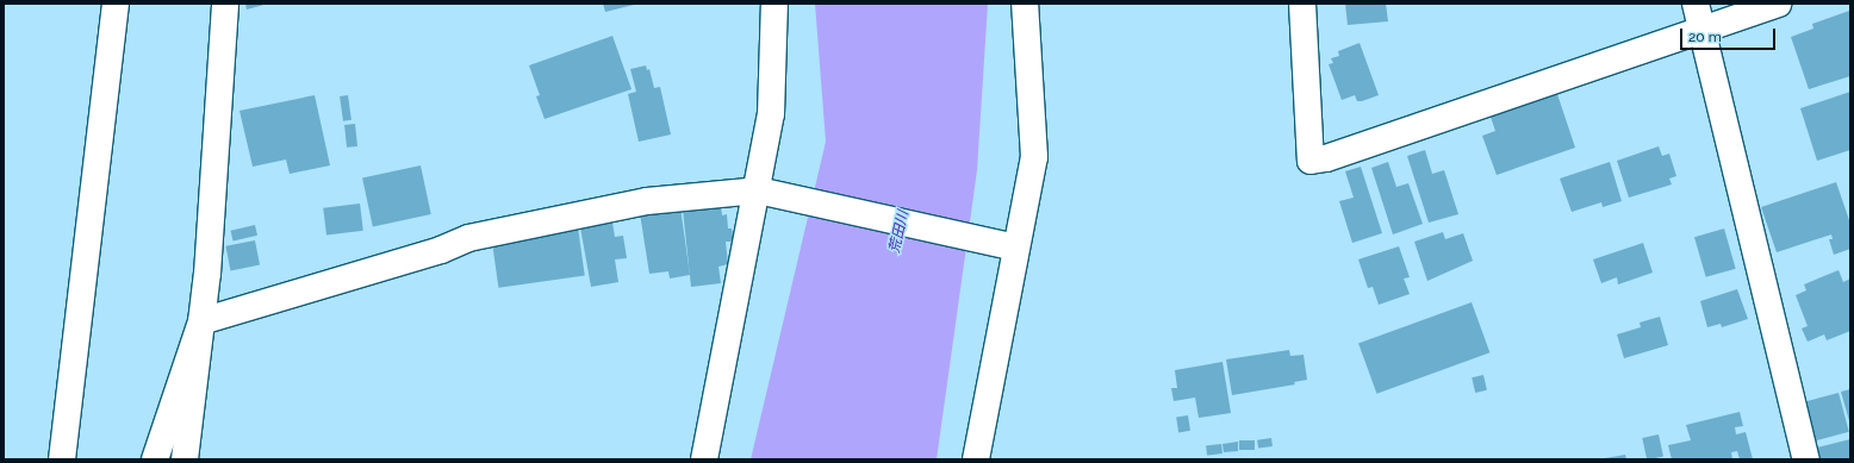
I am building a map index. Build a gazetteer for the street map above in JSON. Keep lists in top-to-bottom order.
{
  "water": ["荒田川"],
  "scale_bar": "20 m"
}
